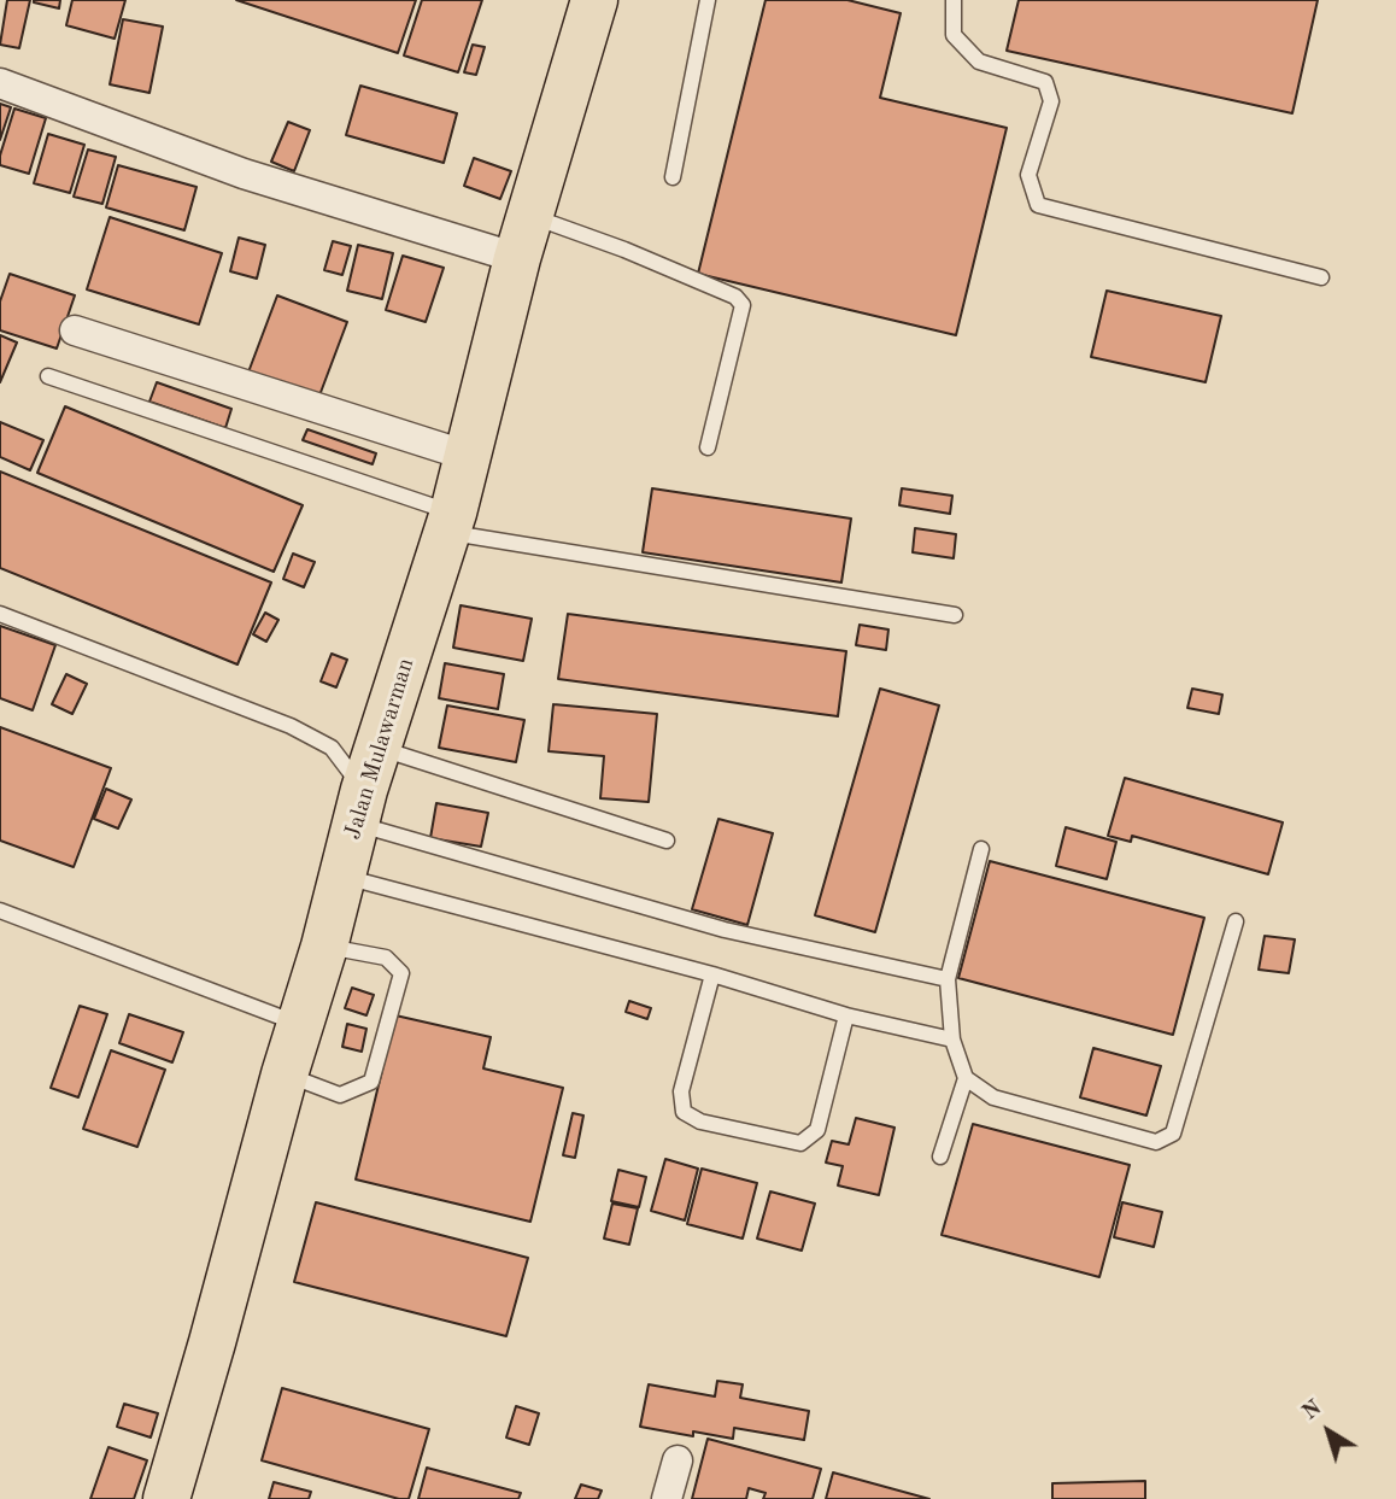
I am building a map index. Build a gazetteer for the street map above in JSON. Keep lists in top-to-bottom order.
{
  "streets": {
    "highway": ["Jalan Mulawarman"]
  },
  "north": "top left"
}
